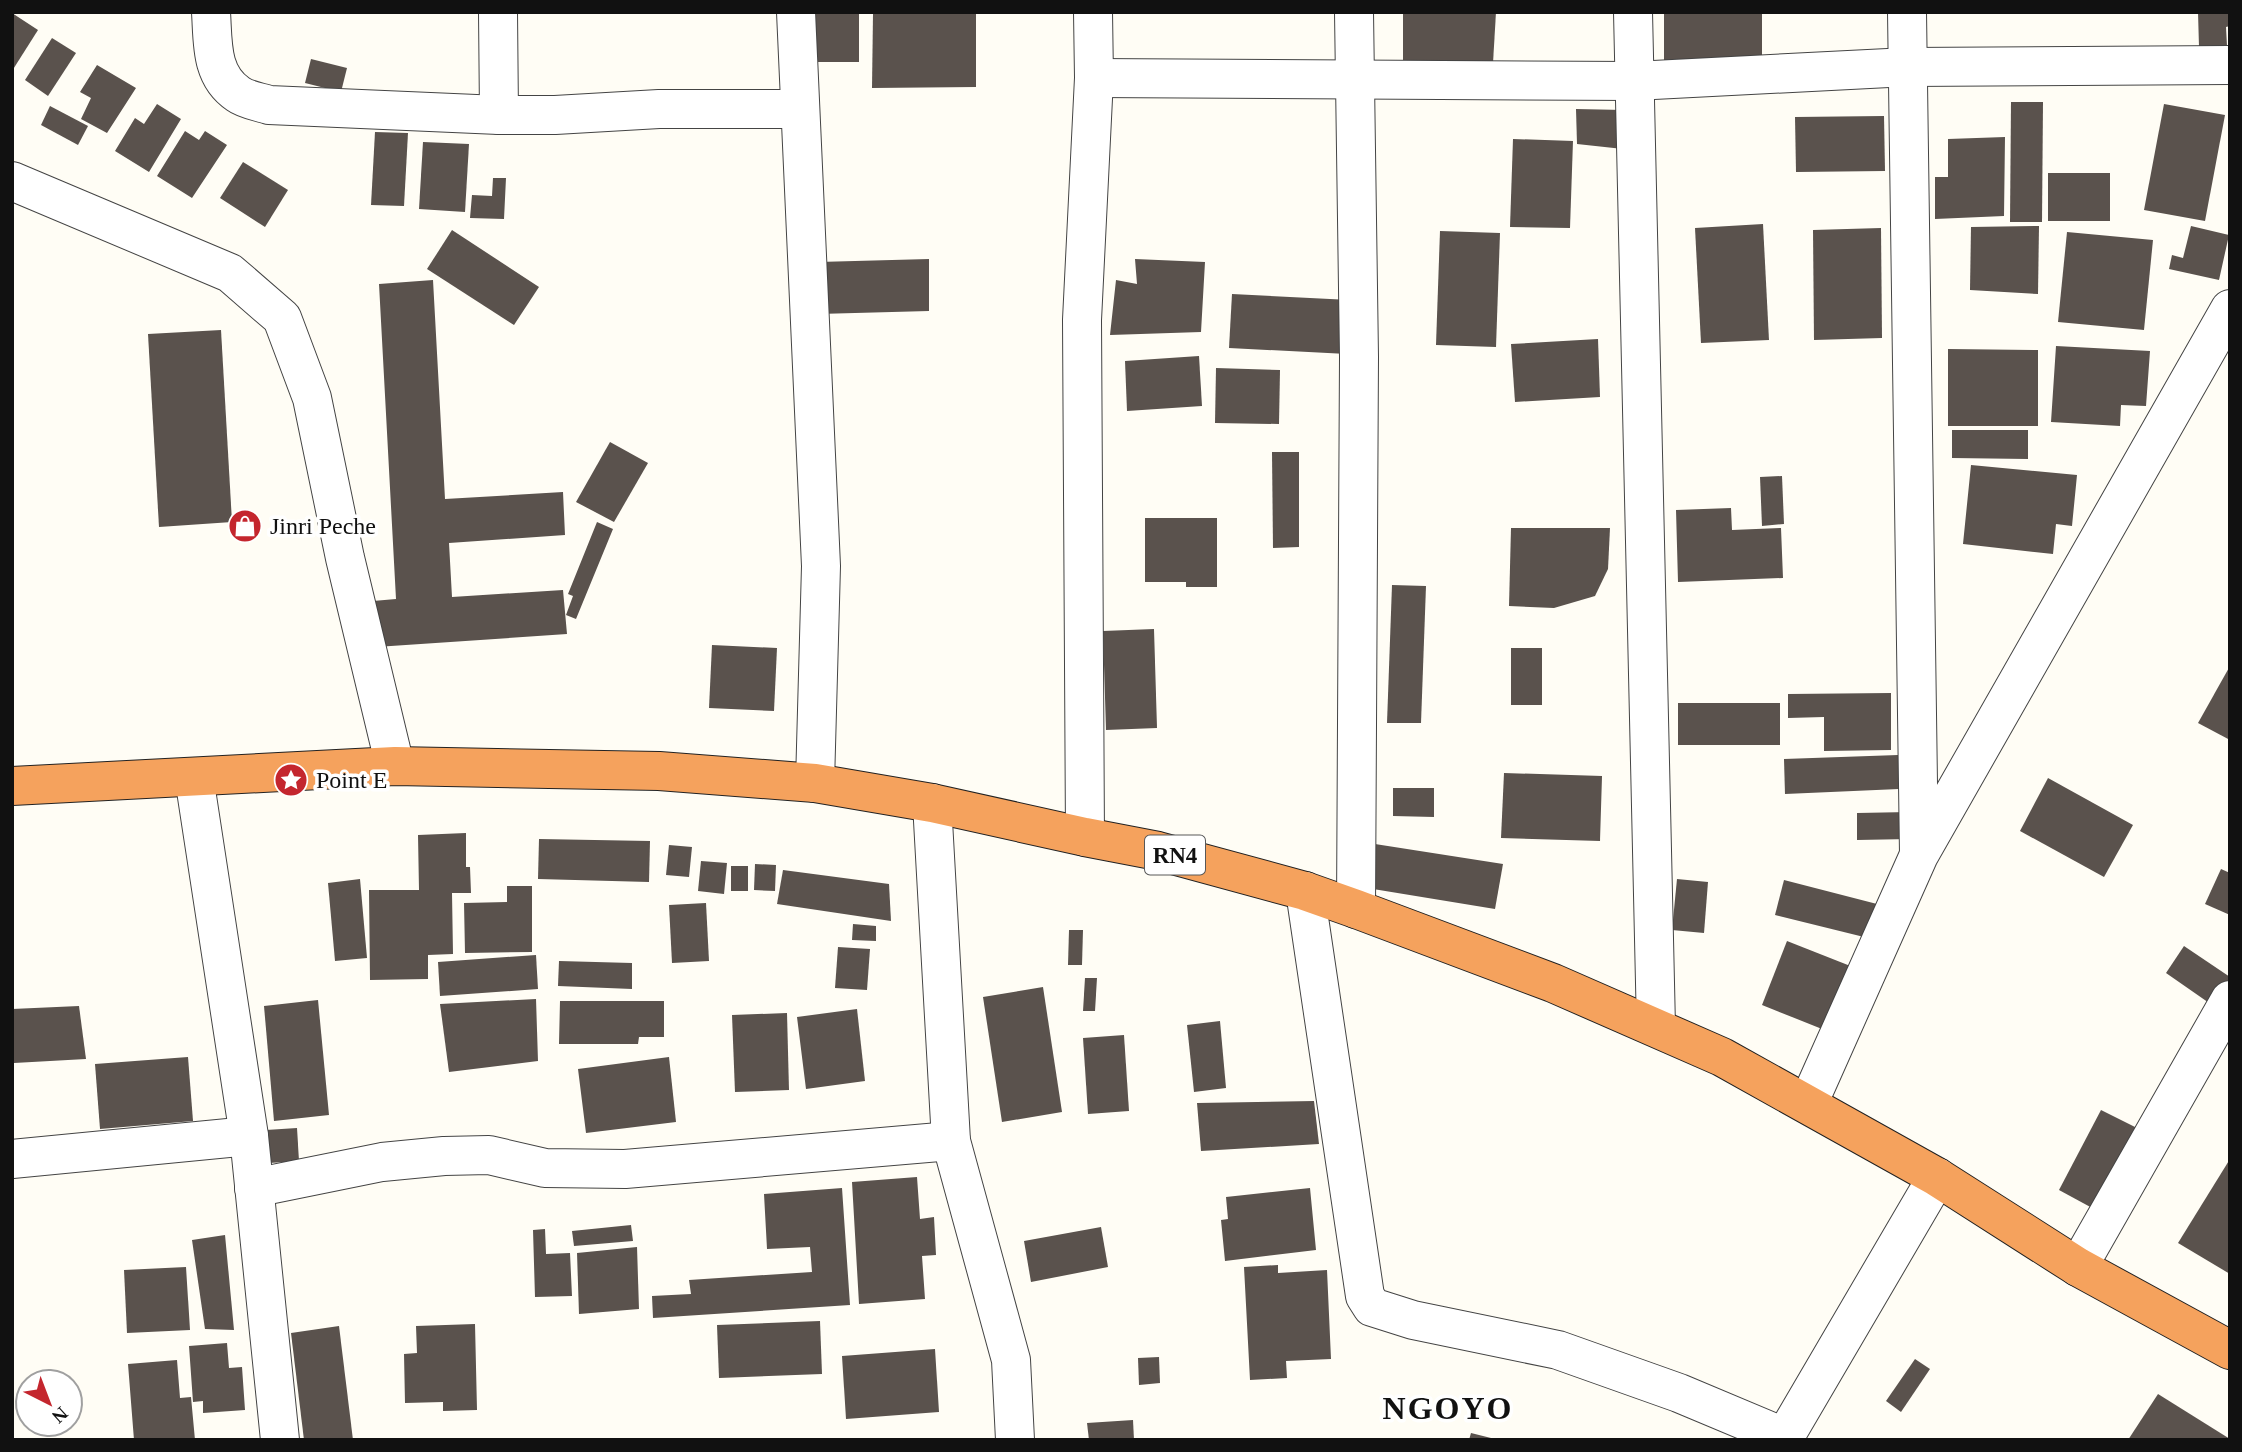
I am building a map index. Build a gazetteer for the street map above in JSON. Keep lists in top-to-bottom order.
{
  "streets": {
    "highway": ["RN4"]
  },
  "districts": ["NGOYO"],
  "places": {
    "shop": ["Jinri Peche"],
    "place": ["Point E"]
  },
  "north": "bottom right"
}
